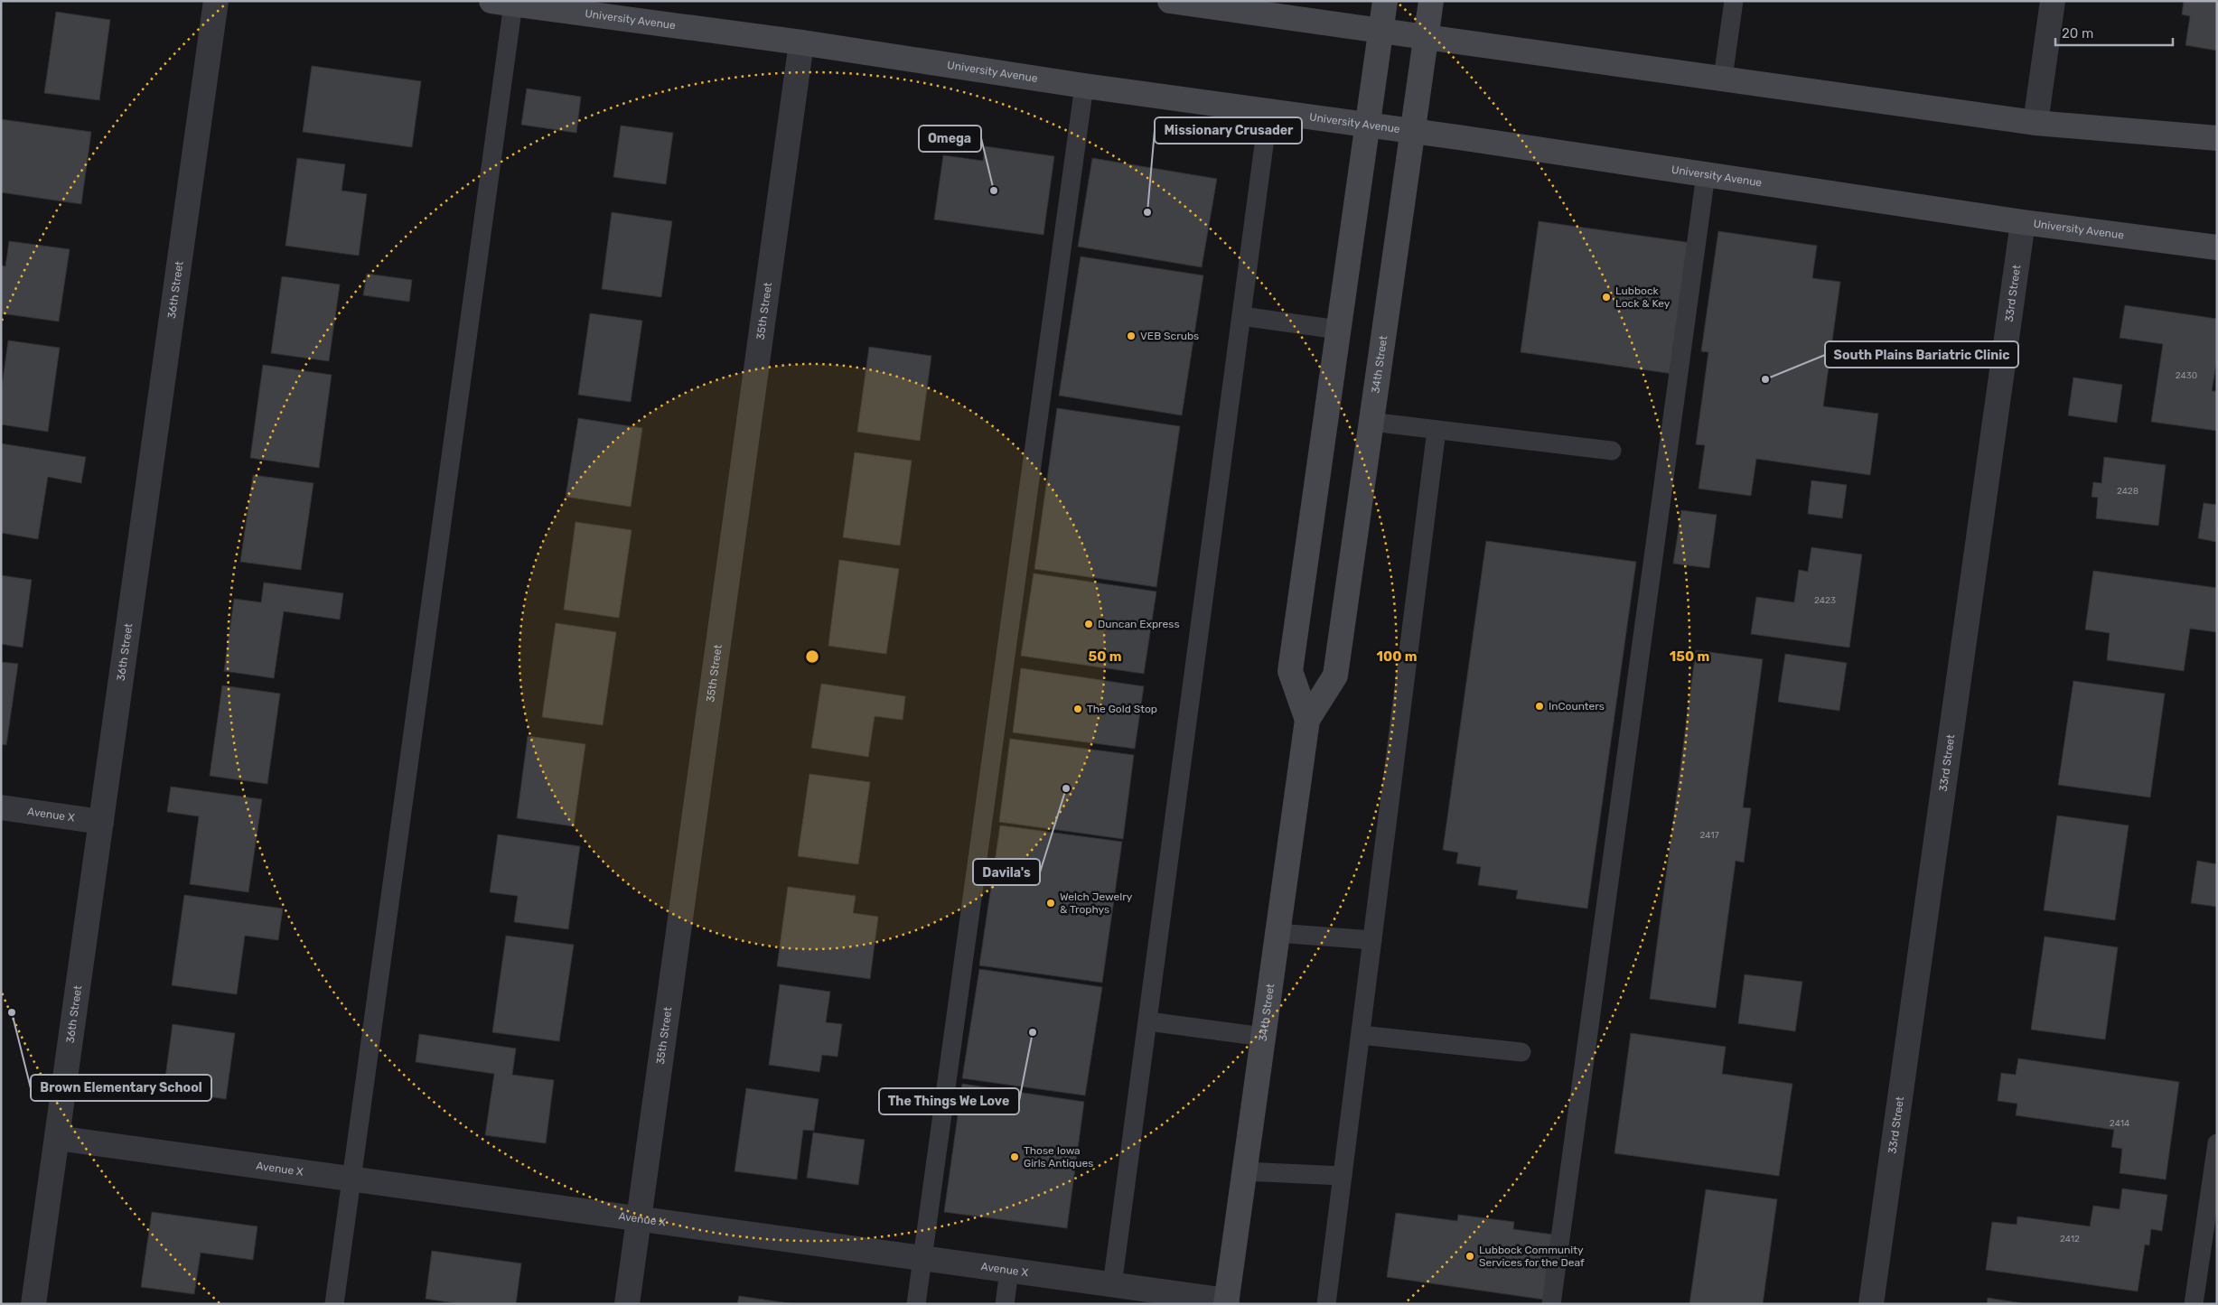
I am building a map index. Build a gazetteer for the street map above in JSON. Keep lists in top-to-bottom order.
{
  "streets": {
    "main road": ["University Avenue", "34th Street"],
    "street": [
      "36th Street",
      "33rd Street",
      "35th Street",
      "Avenue X"
    ]
  },
  "crossings": [
    ["University Avenue", "33rd Street"],
    ["University Avenue", "35th Street"],
    ["University Avenue", "34th Street"],
    ["36th Street", "Avenue X"],
    ["35th Street", "Avenue X"],
    ["34th Street", "Avenue X"]
  ],
  "places": [
    "Omega",
    "Missionary Crusader",
    "Lubbock Lock & Key",
    "VEB Scrubs",
    "South Plains Bariatric Clinic",
    "Duncan Express",
    "InCounters",
    "The Gold Stop",
    "Davila's",
    "Welch Jewelry & Trophys",
    "Brown Elementary School",
    "The Things We Love",
    "Those Iowa Girls Antiques",
    "Lubbock Community Services for the Deaf"
  ],
  "house_numbers": [
    "2430",
    "2428",
    "2423",
    "2417",
    "2414",
    "2412"
  ],
  "scale_bar": "20 m",
  "rings": ["50 m", "100 m", "150 m"]
}
